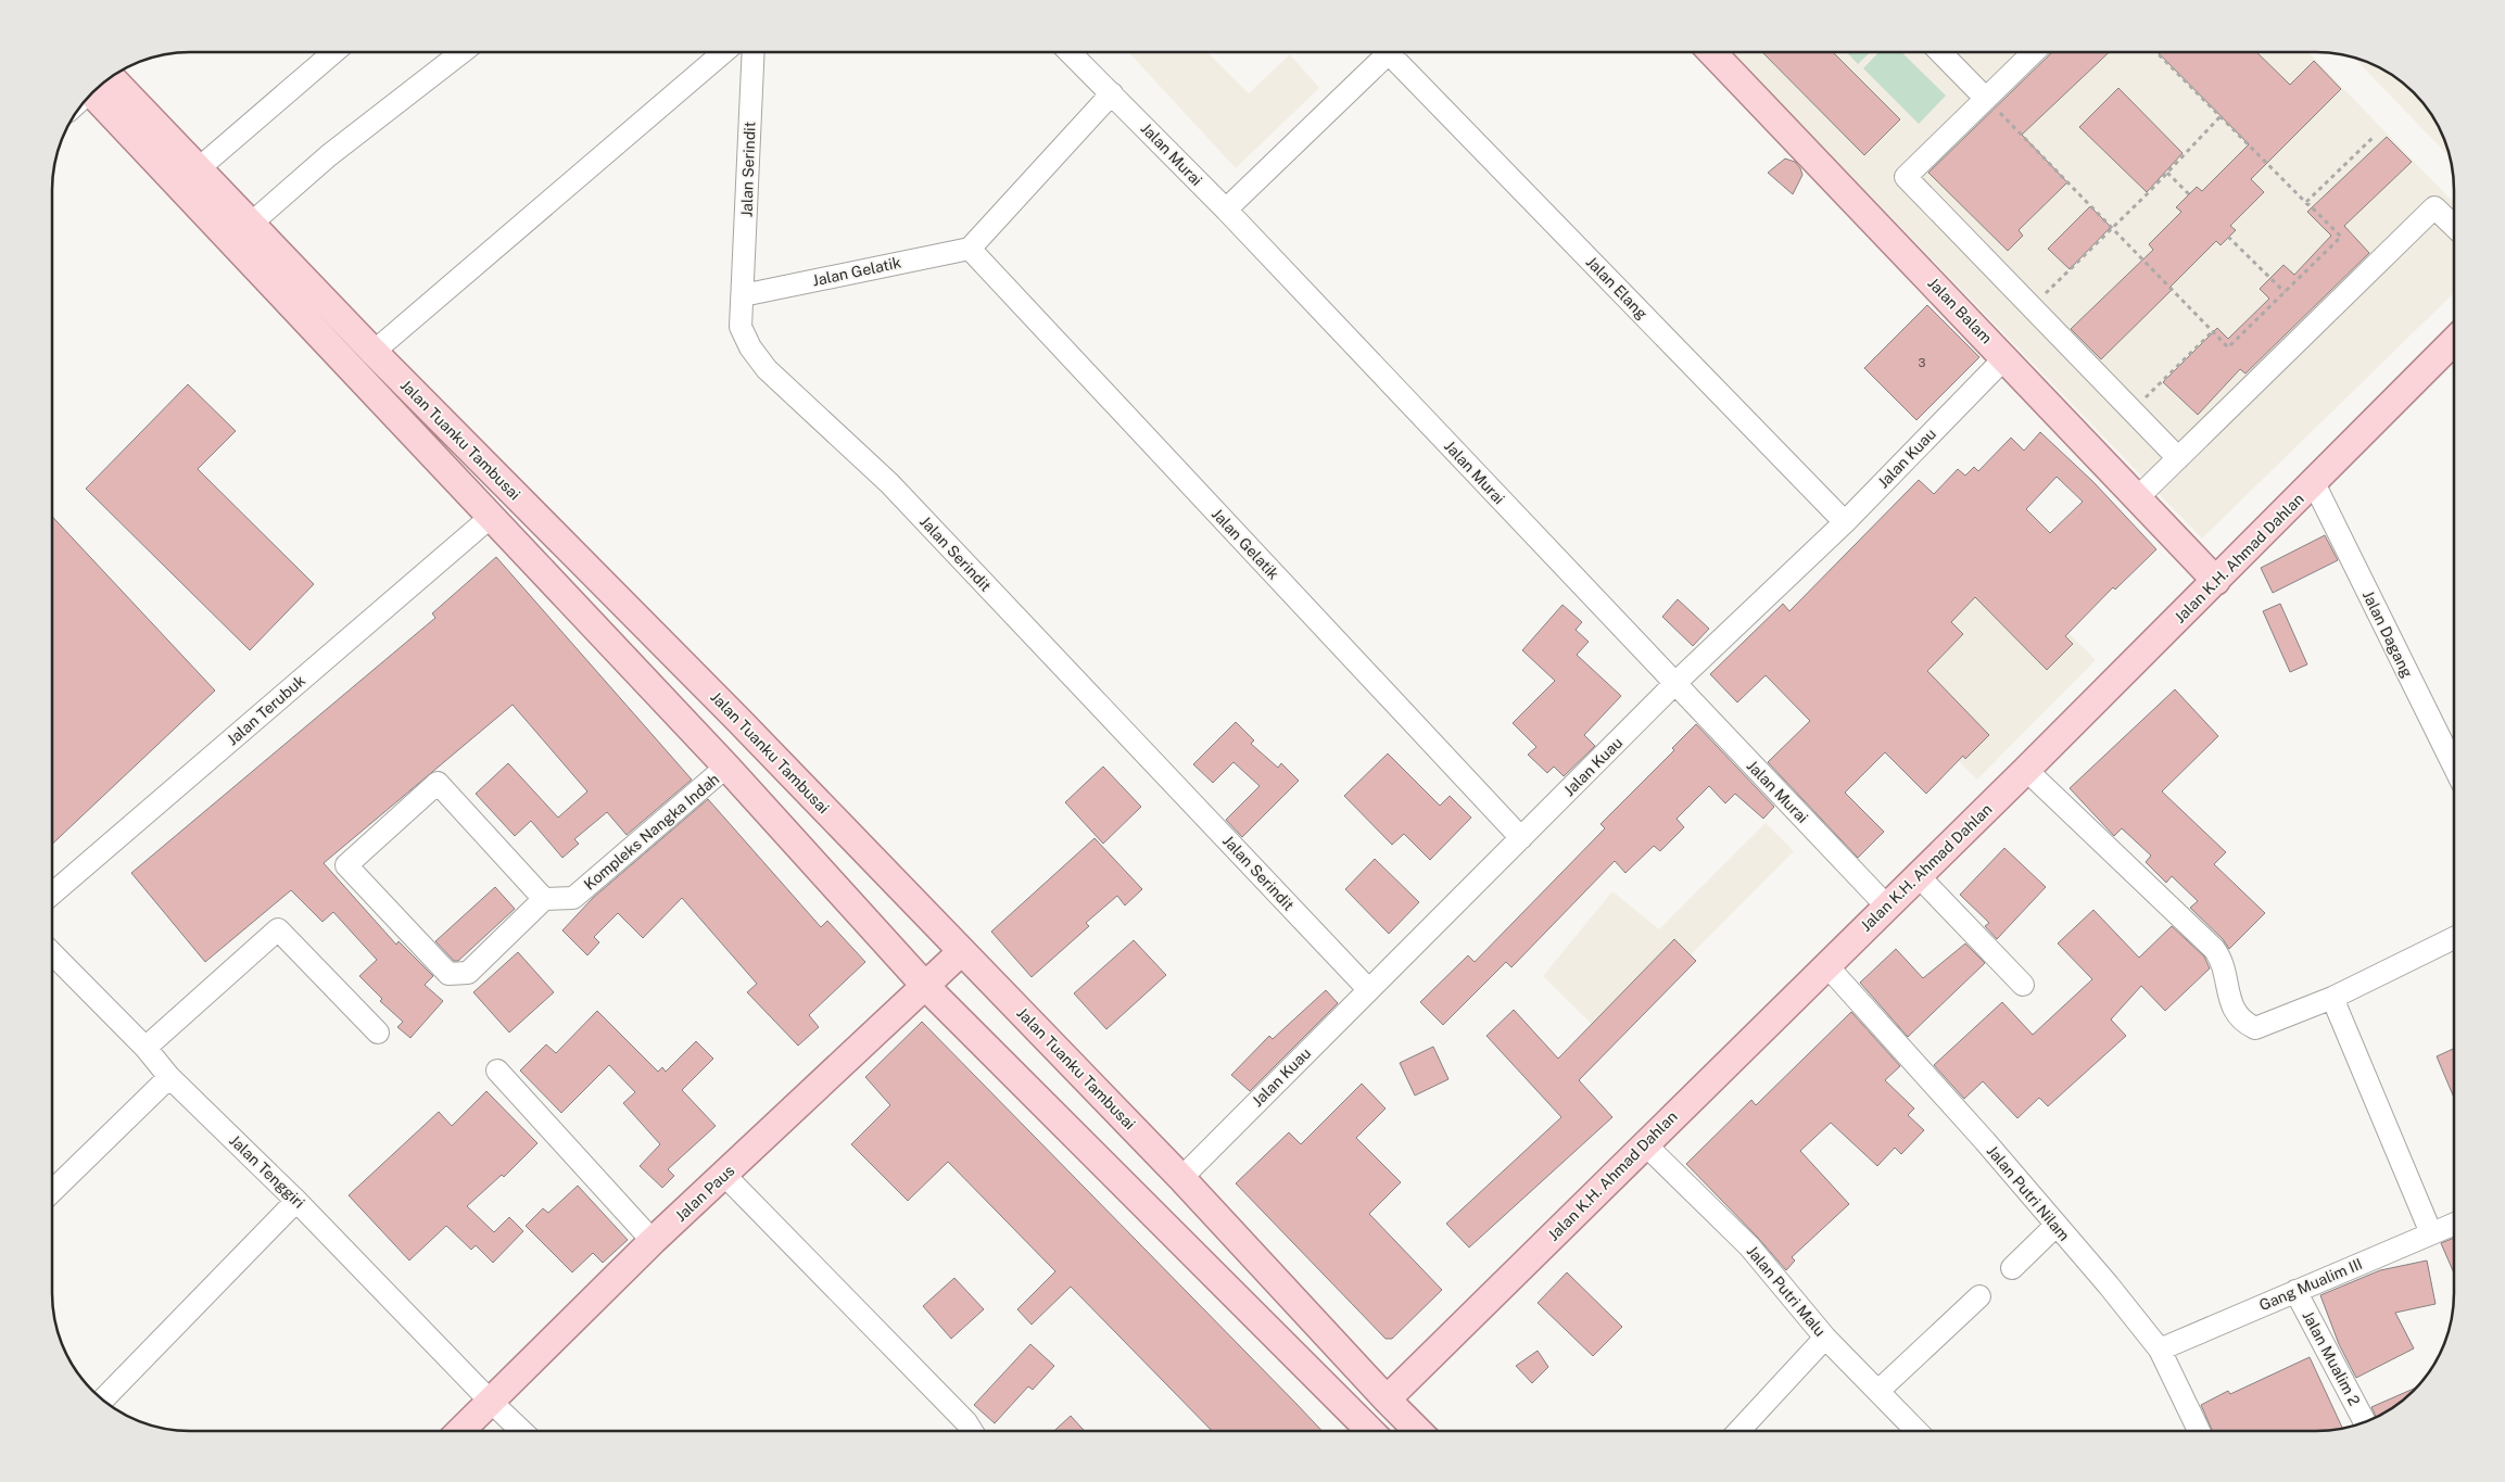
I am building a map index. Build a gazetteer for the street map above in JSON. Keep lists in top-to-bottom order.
{
  "streets": {
    "main road": [
      "Jalan Balam",
      "Jalan Tuanku Tambusai",
      "Jalan K.H. Ahmad Dahlan",
      "Jalan Paus"
    ],
    "street": [
      "Jalan Murai",
      "Jalan Serindit",
      "Jalan Gelatik",
      "Jalan Elang",
      "Jalan Kuau",
      "Jalan Dagang",
      "Jalan Terubuk",
      "Kompleks Nangka Indah",
      "Jalan Tenggiri",
      "Jalan Putri Nilam",
      "Gang Mualim III",
      "Jalan Putri Malu",
      "Jalan Mualim 2"
    ]
  },
  "crossings": [
    ["Jalan Murai", "Jalan Kuau"],
    ["Jalan Murai", "Jalan K.H. Ahmad Dahlan"],
    ["Jalan Serindit", "Jalan Gelatik"],
    ["Jalan Serindit", "Jalan Kuau"],
    ["Jalan Gelatik", "Jalan Kuau"],
    ["Jalan Elang", "Jalan Kuau"],
    ["Jalan Balam", "Jalan Kuau"],
    ["Jalan Balam", "Jalan K.H. Ahmad Dahlan"],
    ["Jalan Tuanku Tambusai", "Jalan Kuau"],
    ["Jalan Tuanku Tambusai", "Jalan K.H. Ahmad Dahlan"],
    ["Jalan Tuanku Tambusai", "Jalan Terubuk"],
    ["Jalan Tuanku Tambusai", "Kompleks Nangka Indah"],
    ["Jalan Tuanku Tambusai", "Jalan Paus"],
    ["Jalan K.H. Ahmad Dahlan", "Jalan Dagang"],
    ["Jalan K.H. Ahmad Dahlan", "Jalan Putri Nilam"],
    ["Jalan K.H. Ahmad Dahlan", "Jalan Putri Malu"],
    ["Jalan Tenggiri", "Jalan Paus"],
    ["Jalan Putri Nilam", "Gang Mualim III"],
    ["Gang Mualim III", "Jalan Mualim 2"]
  ],
  "house_numbers": ["3"]
}
